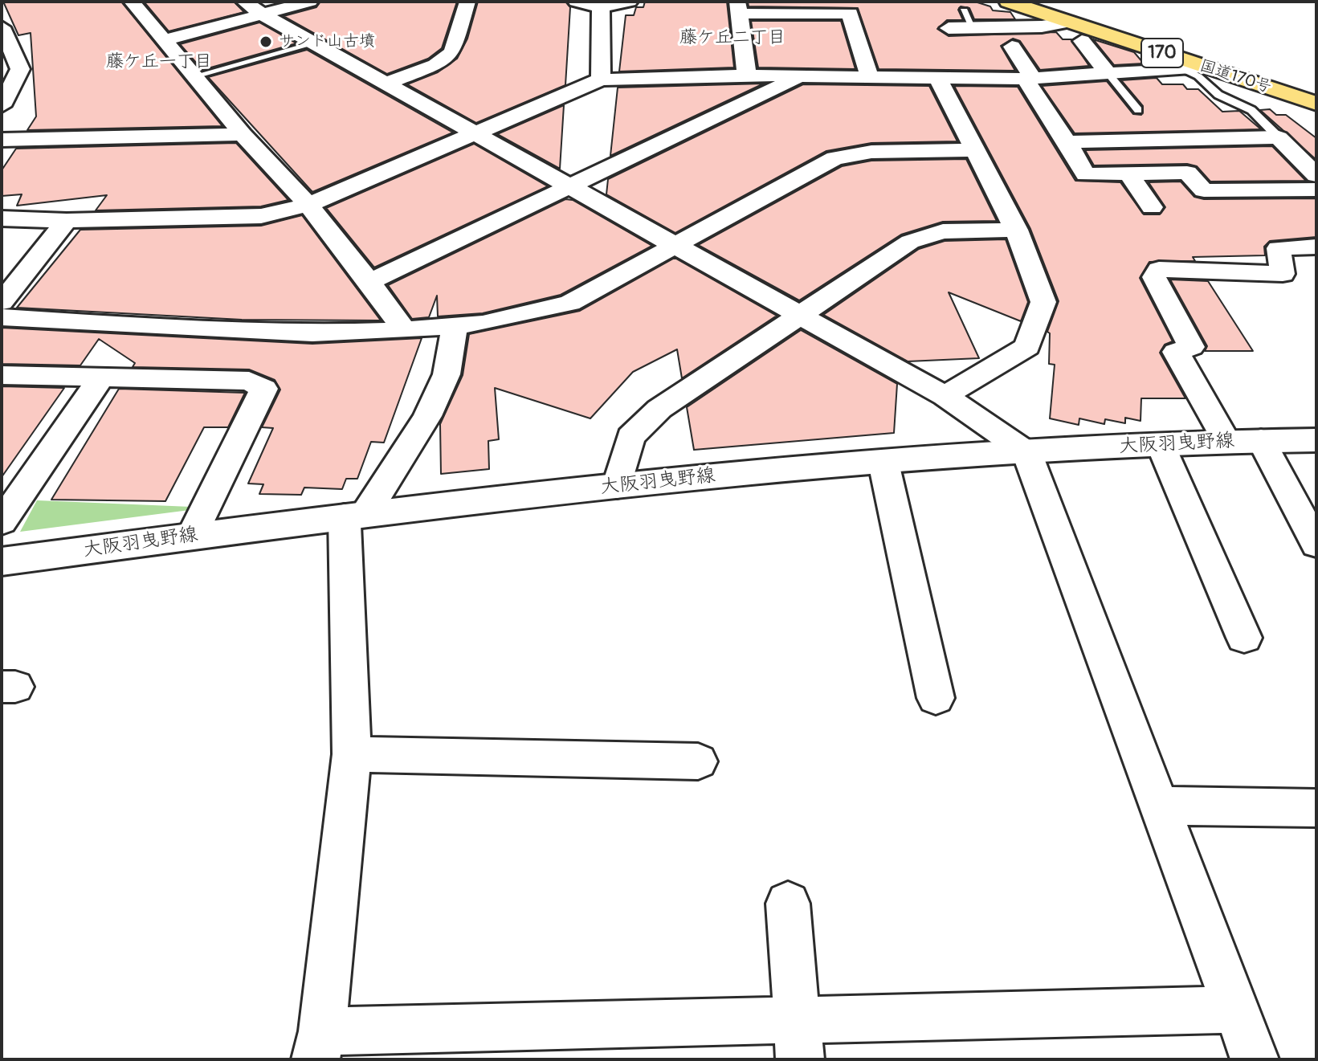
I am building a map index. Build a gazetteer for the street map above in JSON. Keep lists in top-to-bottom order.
{
  "streets": {
    "highway": ["170", "国道170号"],
    "main road": ["大阪羽曳野線"]
  },
  "districts": ["藤ケ丘二丁目", "藤ケ丘一丁目"],
  "places": ["サンド山古墳"]
}
